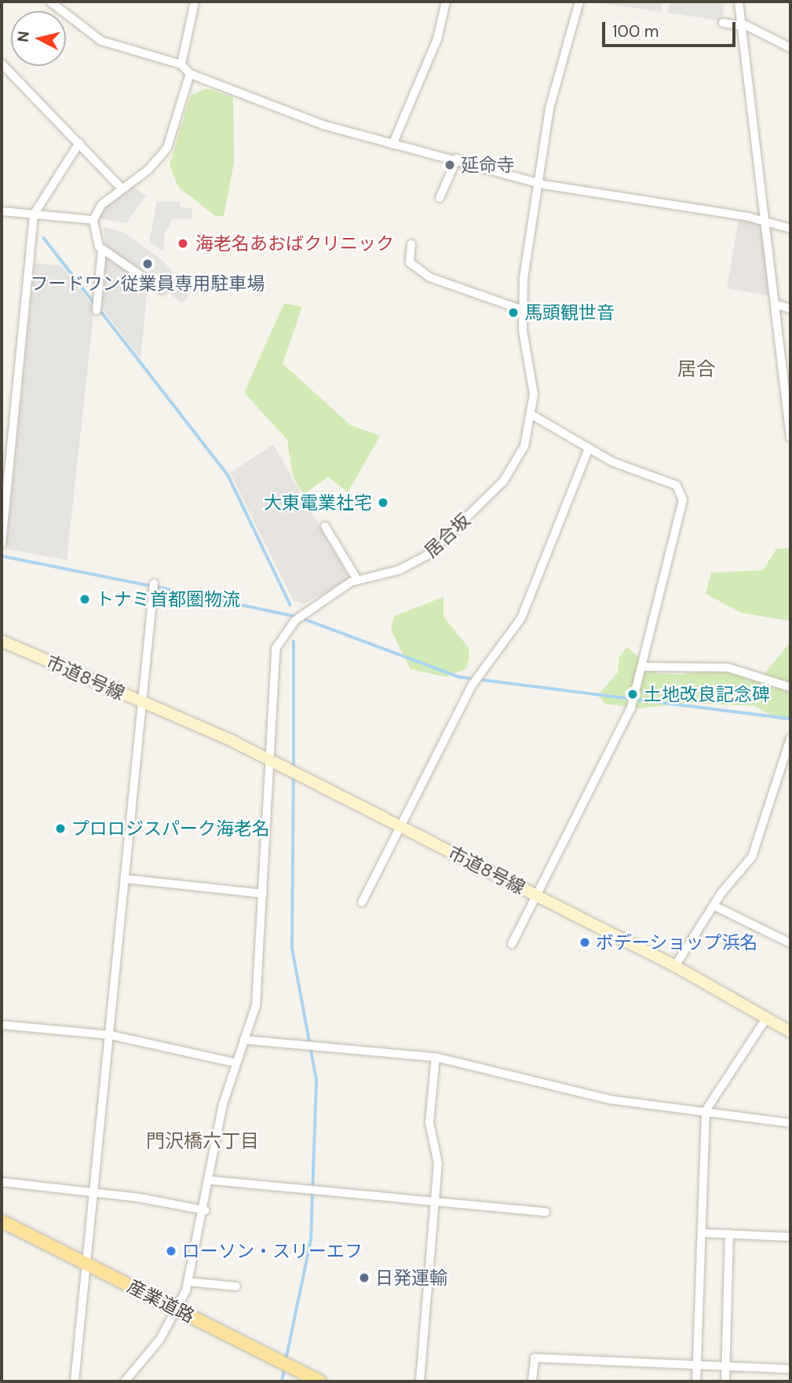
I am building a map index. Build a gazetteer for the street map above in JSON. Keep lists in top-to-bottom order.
{
  "streets": {
    "main road": ["産業道路"],
    "street": ["居合坂", "市道8号線"]
  },
  "crossings": [
    ["居合坂", "市道8号線"]
  ],
  "districts": ["居合", "門沢橋六丁目"],
  "places": [
    "延命寺",
    "海老名あおばクリニック",
    "フードワン従業員専用駐車場",
    "馬頭観世音",
    "大東電業社宅",
    "トナミ首都圏物流",
    "土地改良記念碑",
    "プロロジスパーク海老名",
    "ボデーショップ浜名",
    "ローソン・スリーエフ",
    "日発運輸"
  ],
  "scale_bar": "100 m",
  "north": "left"
}
